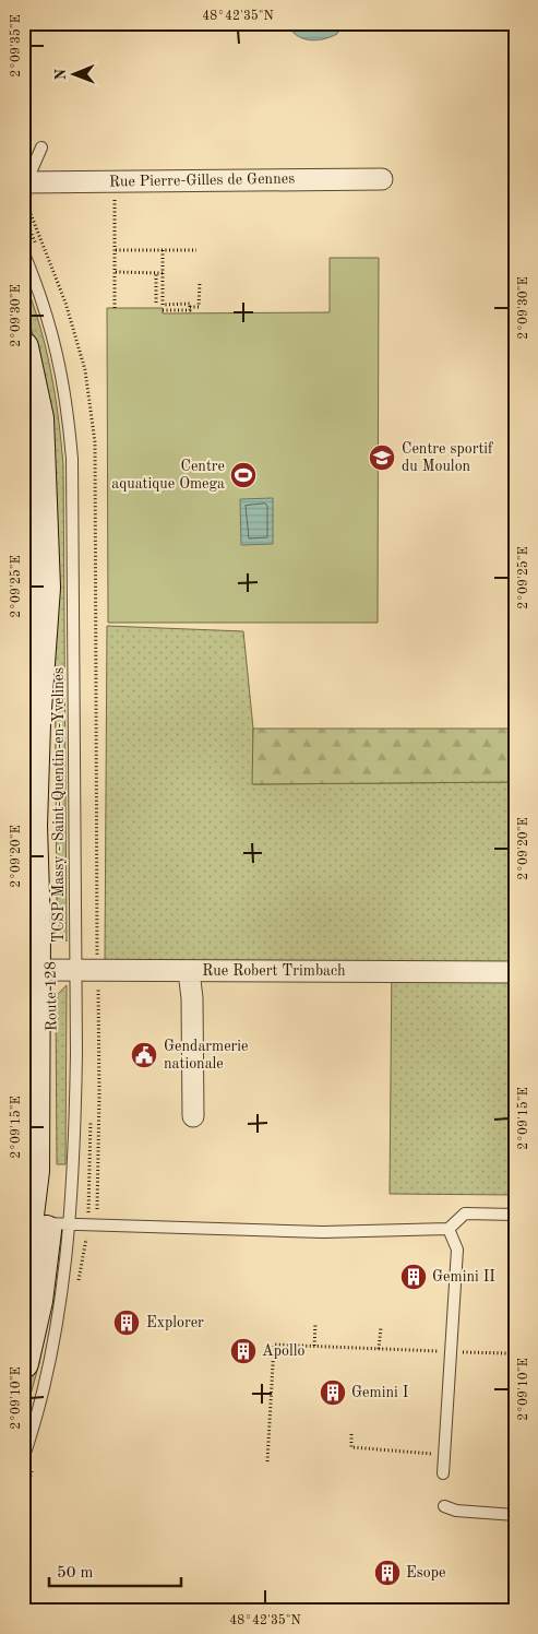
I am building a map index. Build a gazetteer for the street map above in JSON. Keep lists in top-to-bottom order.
{
  "streets": {
    "main road": ["Route 128"],
    "street": ["Rue Pierre-Gilles de Gennes", "Rue Robert Trimbach"],
    "lane": ["TCSP Massy - Saint-Quentin-en-Yvelines"]
  },
  "crossings": [
    ["TCSP Massy - Saint-Quentin-en-Yvelines", "Rue Robert Trimbach"],
    ["TCSP Massy - Saint-Quentin-en-Yvelines", "Route 128"],
    ["Rue Robert Trimbach", "Route 128"]
  ],
  "places": {
    "school or university": ["Centre sportif du Moulon"],
    "sports": ["Centre aquatique Omega"],
    "public building": ["Gendarmerie nationale"],
    "building": [
      "Gemini II",
      "Explorer",
      "Apollo",
      "Gemini I",
      "Esope"
    ]
  },
  "scale_bar": "50 m",
  "north": "left",
  "coordinates": [
    "48°42'35\"N",
    "2°09'35\"E",
    "2°09'30\"E",
    "2°09'25\"E",
    "2°09'20\"E",
    "2°09'15\"E",
    "2°09'10\"E"
  ]
}
